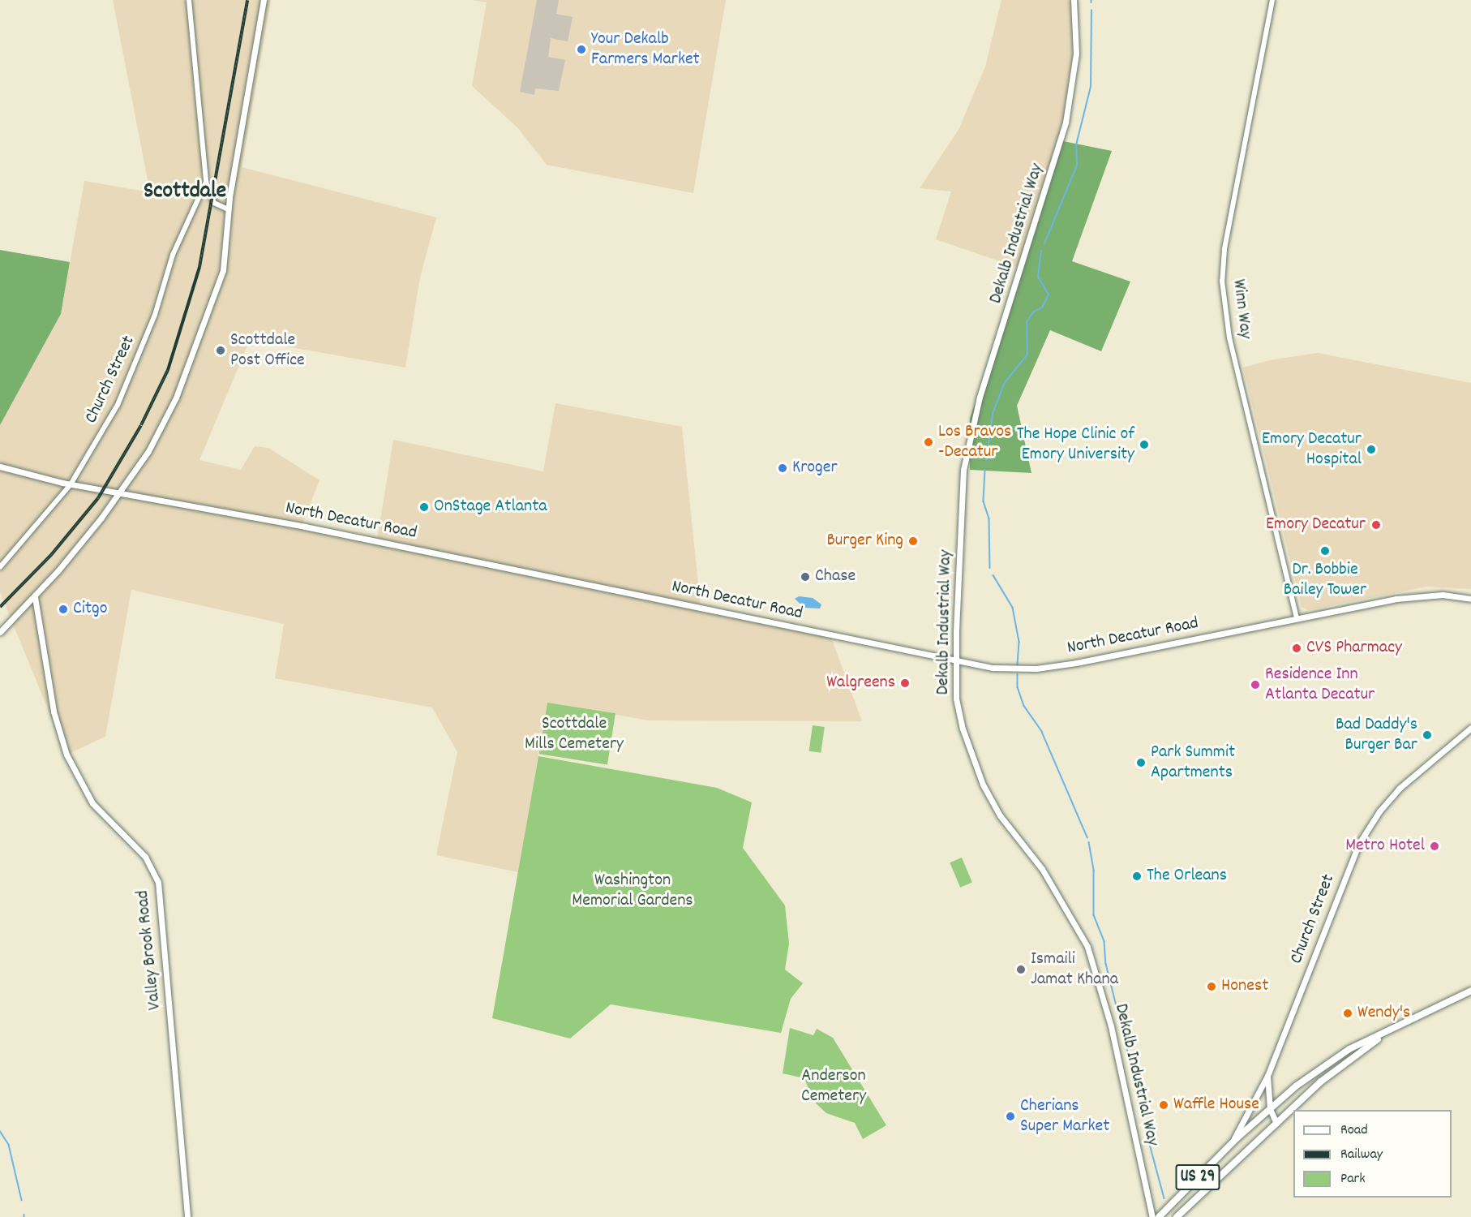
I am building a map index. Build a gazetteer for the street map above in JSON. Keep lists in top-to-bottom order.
{
  "streets": {
    "highway": ["US 29"],
    "main road": [
      "Dekalb Industrial Way",
      "Church Street",
      "North Decatur Road",
      "Valley Brook Road"
    ],
    "street": ["Winn Way"]
  },
  "crossings": [
    ["Dekalb Industrial Way", "North Decatur Road"],
    ["Winn Way", "North Decatur Road"],
    ["Church Street", "North Decatur Road"],
    ["Church Street", "US 29"]
  ],
  "districts": ["Scottdale"],
  "parks": ["Scottdale Mills Cemetery", "Washington Memorial Gardens", "Anderson Cemetery"],
  "places": [
    "Your Dekalb Farmers Market",
    "Scottdale Post Office",
    "Los Bravos -Decatur",
    "The Hope Clinic of Emory University",
    "Emory Decatur Hospital",
    "Kroger",
    "OnStage Atlanta",
    "Emory Decatur",
    "Burger King",
    "Dr. Bobbie Bailey Tower",
    "Chase",
    "Citgo",
    "CVS Pharmacy",
    "Walgreens",
    "Residence Inn Atlanta Decatur",
    "Bad Daddy's Burger Bar",
    "Park Summit Apartments",
    "Metro Hotel",
    "The Orleans",
    "Ismaili Jamat Khana",
    "Honest",
    "Wendy's",
    "Waffle House",
    "Cherians Super Market"
  ],
  "legend": ["Road", "Railway", "Park"]
}
